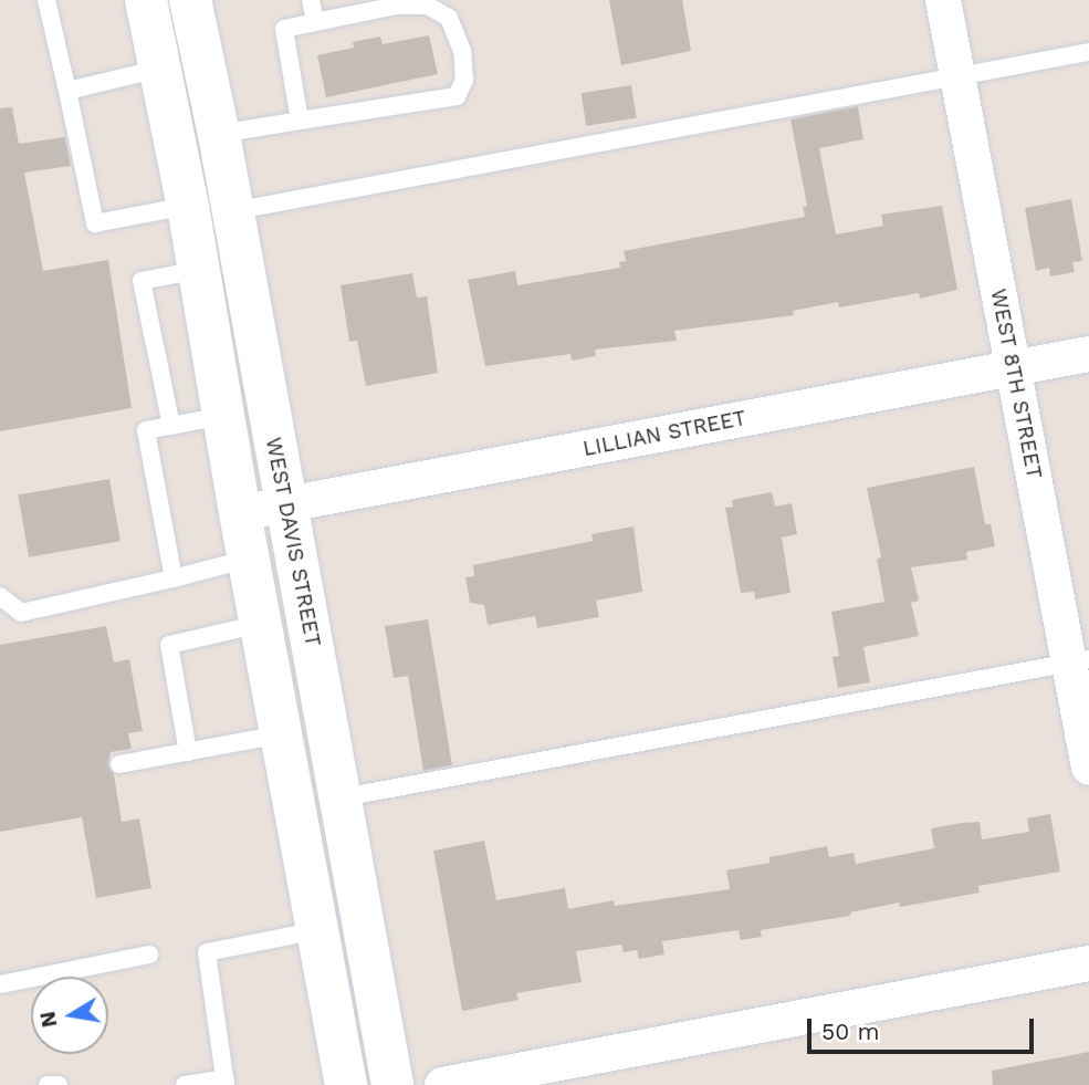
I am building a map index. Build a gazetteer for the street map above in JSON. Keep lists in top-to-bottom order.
{
  "streets": {
    "main road": ["WEST DAVIS STREET"],
    "street": ["WEST 8TH STREET", "LILLIAN STREET"]
  },
  "crossings": [
    ["WEST 8TH STREET", "LILLIAN STREET"],
    ["LILLIAN STREET", "WEST DAVIS STREET"]
  ],
  "scale_bar": "50 m",
  "north": "left"
}
